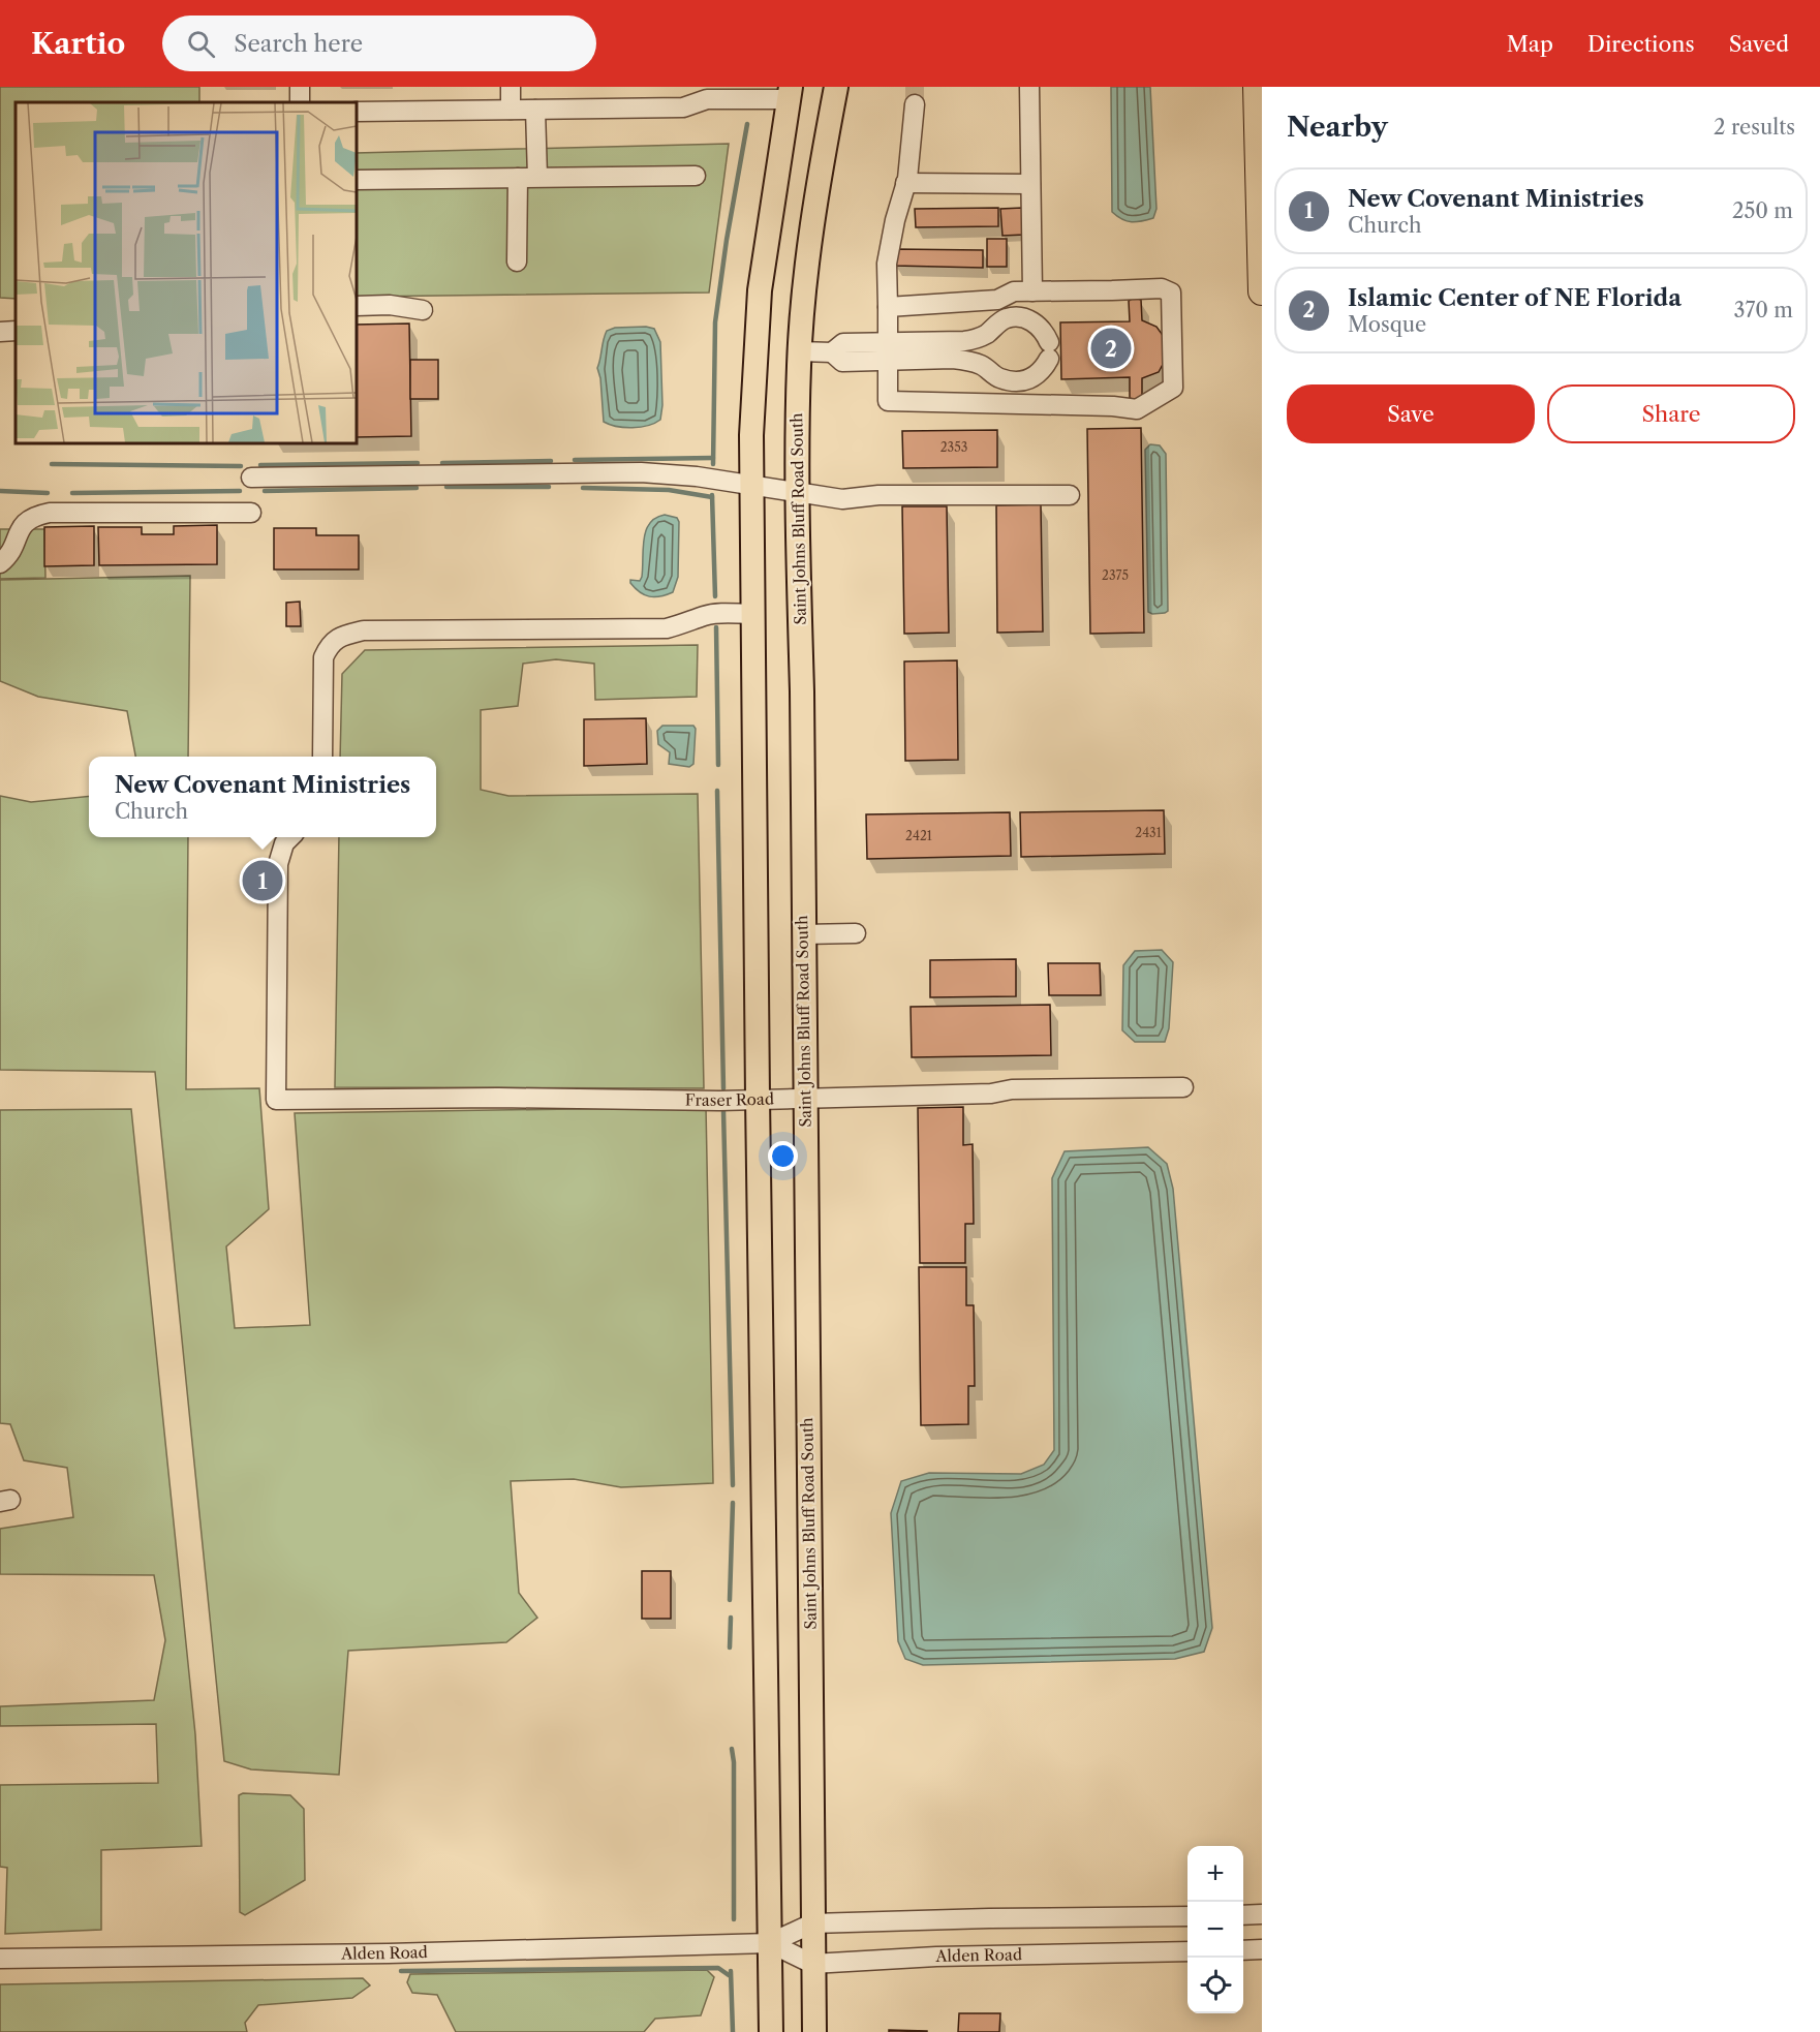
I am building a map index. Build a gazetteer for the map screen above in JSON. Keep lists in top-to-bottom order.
{
  "streets": {
    "main road": ["Saint Johns Bluff Road South"],
    "street": ["Fraser Road", "Alden Road"]
  },
  "crossings": [
    ["Saint Johns Bluff Road South", "Fraser Road"],
    ["Saint Johns Bluff Road South", "Alden Road"]
  ],
  "house_numbers": [
    "2353",
    "2375",
    "2431",
    "2421"
  ],
  "page": {
    "header": "Kartio",
    "search": "Search here",
    "nav": ["Map", "Directions", "Saved"],
    "heading": ["Nearby", "2 results"],
    "list": [
      {
        "mark": "1",
        "name": "New Covenant Ministries",
        "note": "Church",
        "value": "250 m"
      },
      {
        "mark": "2",
        "name": "Islamic Center of NE Florida",
        "note": "Mosque",
        "value": "370 m"
      }
    ],
    "pins": ["2", "1"],
    "buttons": ["Save", "Share"],
    "popup": ["New Covenant Ministries", "Church"],
    "map_buttons": ["+", "−"]
  }
}
